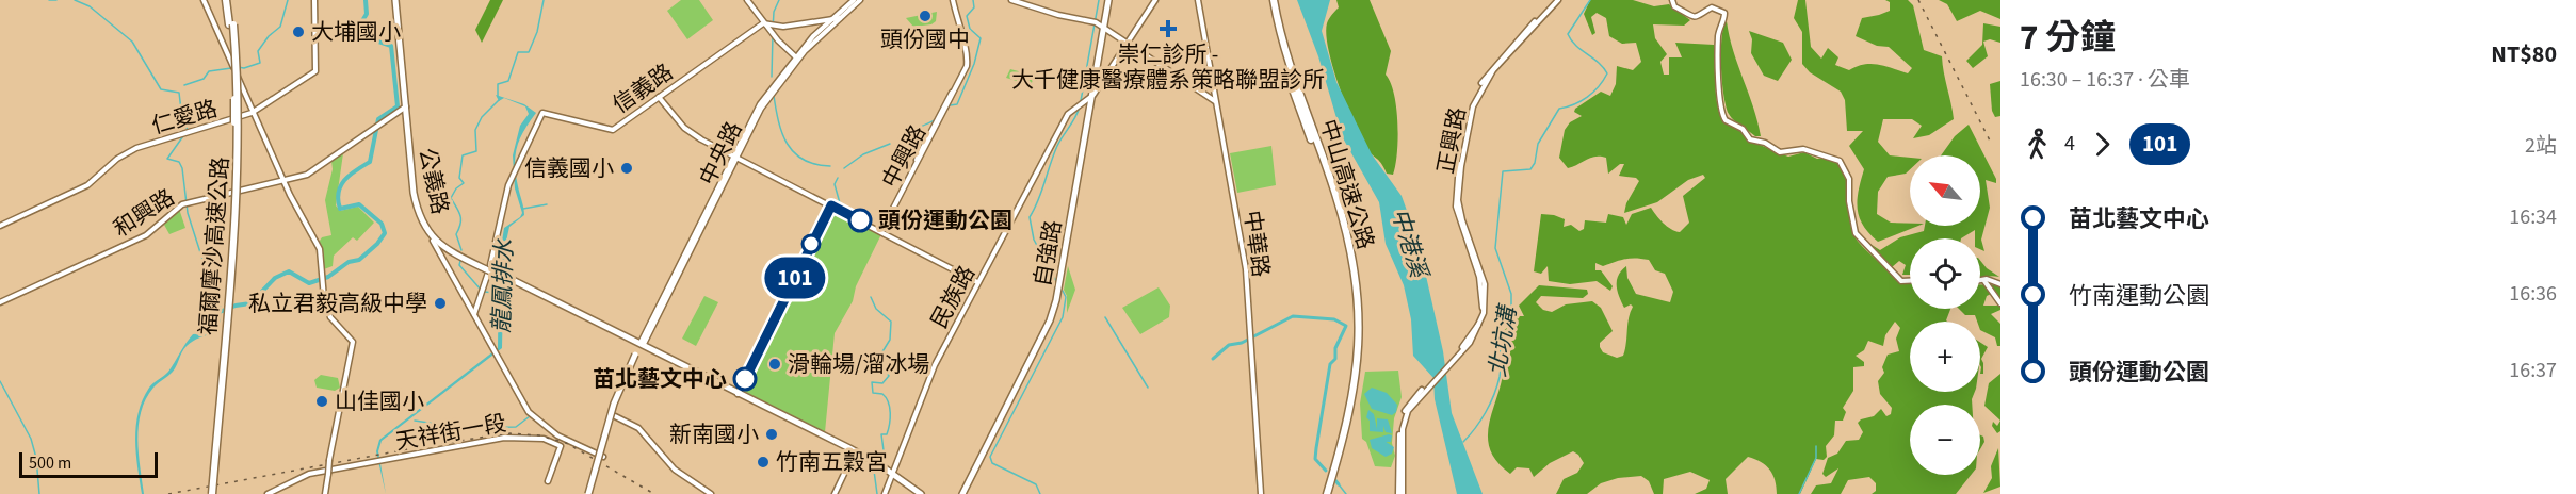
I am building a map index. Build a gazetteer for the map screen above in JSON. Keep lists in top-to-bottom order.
{
  "streets": {
    "highway": ["中山高速公路", "福爾摩沙高速公路"],
    "main road": ["公義路", "自強路"],
    "street": [
      "信義路",
      "仁愛路",
      "正興路",
      "中央路",
      "中興路",
      "和興路",
      "中華路",
      "民族路",
      "天祥街一段"
    ]
  },
  "crossings": [
    ["信義路", "公義路"],
    ["公義路", "和興路"],
    ["自強路", "民族路"]
  ],
  "water": ["中港溪", "龍鳳排水", "北坑溝"],
  "places": {
    "other": [
      "頭份國中",
      "大埔國小",
      "信義國小",
      "頭份運動公園",
      "私立君毅高級中學",
      "滑輪場/溜冰場",
      "苗北藝文中心",
      "山佳國小",
      "新南國小",
      "竹南五穀宮"
    ],
    "health": ["崇仁診所 - 大千健康醫療體系策略聯盟診所"]
  },
  "lines": ["bus line 101"],
  "scale_bar": "500 m",
  "north": "top left",
  "page": {
    "on_map": "101",
    "heading": ["7 分鐘", "16:30 – 16:37 · 公車", "NT$80"],
    "legs": ["4", "101", "2站"],
    "map_buttons": ["+", "−"],
    "list": [
      {
        "name": "苗北藝文中心",
        "value": "16:34"
      },
      {
        "name": "竹南運動公園",
        "value": "16:36"
      },
      {
        "name": "頭份運動公園",
        "value": "16:37"
      }
    ],
    "scale": "500 m"
  }
}
